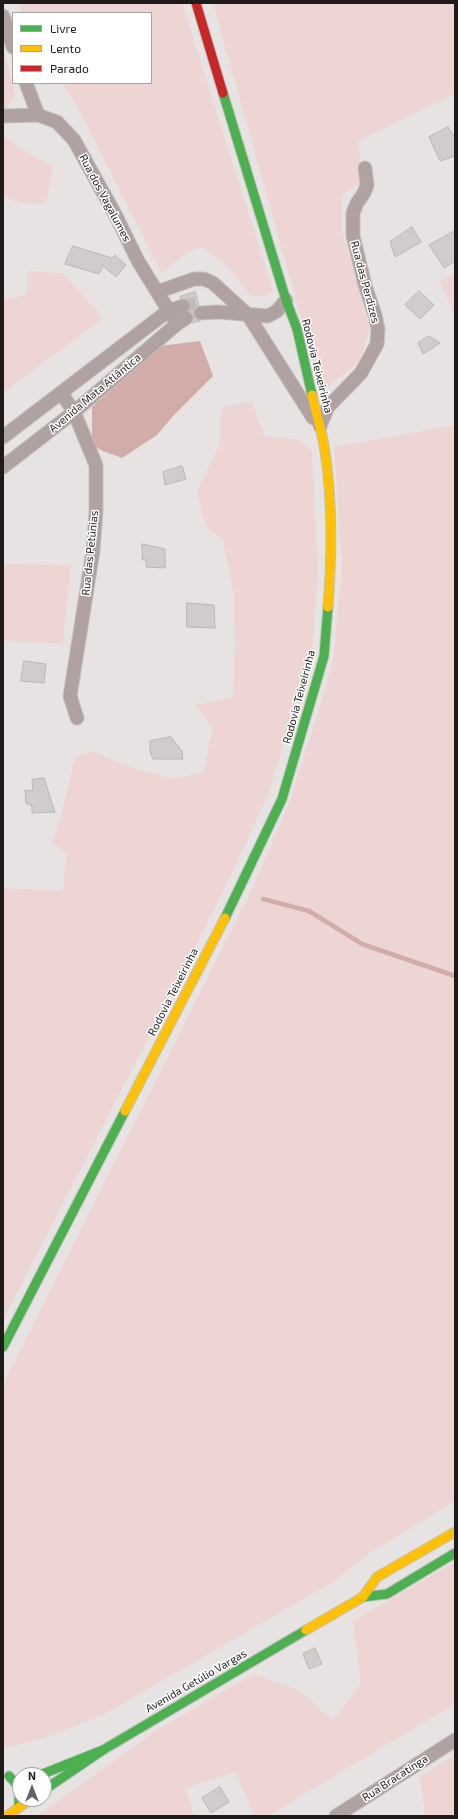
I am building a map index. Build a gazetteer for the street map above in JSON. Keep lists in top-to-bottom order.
{
  "streets": {
    "main road": ["Rodovia Teixeirinha", "Avenida Getúlio Vargas"],
    "street": [
      "Rua dos Vagalumes",
      "Rua das Perdizes",
      "Avenida Mata Atlântica",
      "Rua das Petúnias",
      "Rua Bracatinga"
    ]
  },
  "crossings": [
    ["Rua dos Vagalumes", "Avenida Mata Atlântica"],
    ["Rua das Perdizes", "Rodovia Teixeirinha"],
    ["Avenida Mata Atlântica", "Rua das Petúnias"]
  ],
  "legend": ["Livre", "Lento", "Parado"],
  "north": "top"
}
